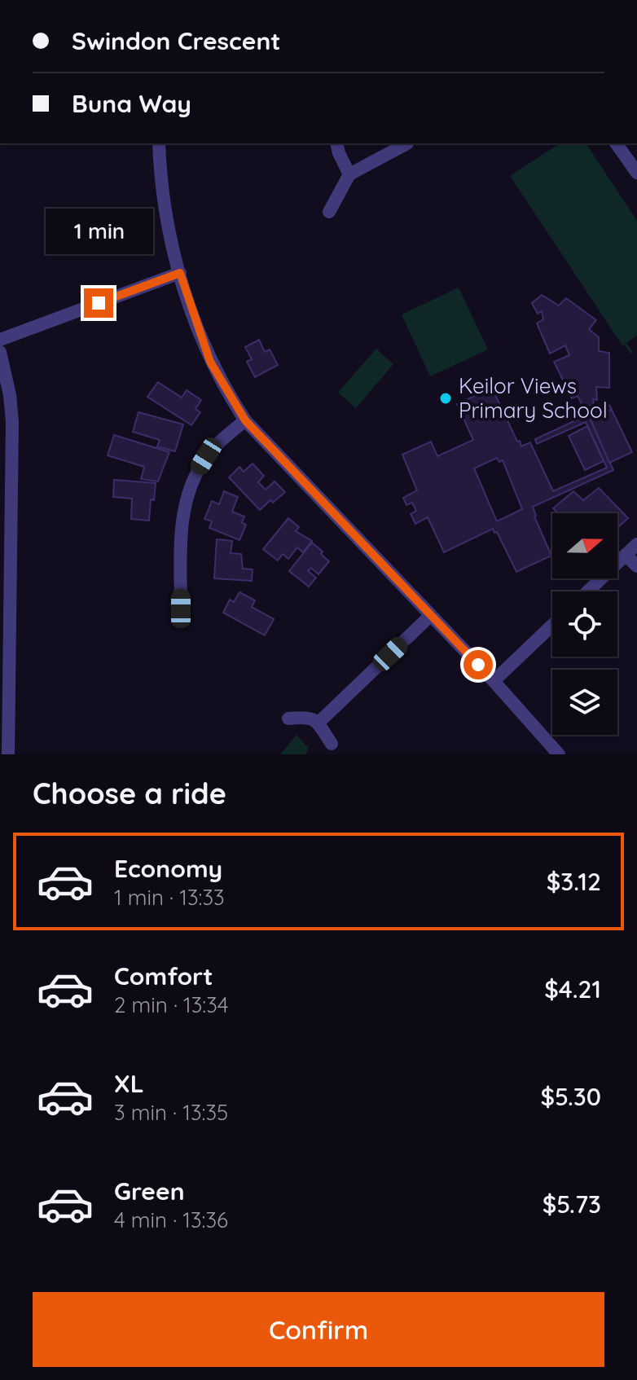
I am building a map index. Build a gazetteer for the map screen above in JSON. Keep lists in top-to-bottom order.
{
  "places": ["Keilor Views Primary School"],
  "north": "right",
  "page": {
    "banner": ["Swindon Crescent", "Buna Way"],
    "bubble": "1 min",
    "heading": "Choose a ride",
    "list": [
      {
        "name": "Economy",
        "note": "1 min · 13:33",
        "value": "$3.12"
      },
      {
        "name": "Comfort",
        "note": "2 min · 13:34",
        "value": "$4.21"
      },
      {
        "name": "XL",
        "note": "3 min · 13:35",
        "value": "$5.30"
      },
      {
        "name": "Green",
        "note": "4 min · 13:36",
        "value": "$5.73"
      }
    ],
    "buttons": "Confirm"
  }
}
